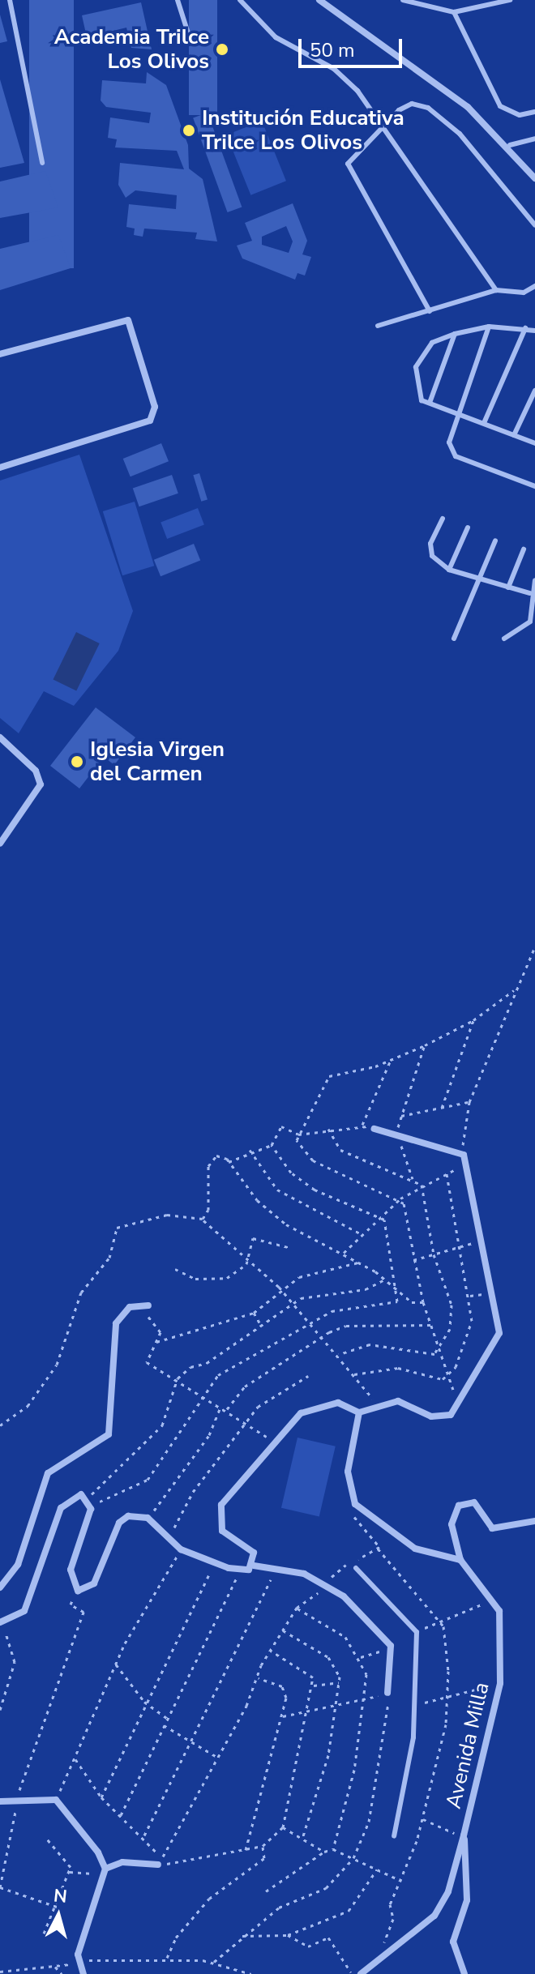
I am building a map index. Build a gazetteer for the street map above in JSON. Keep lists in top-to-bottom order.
{
  "streets": {
    "street": ["Avenida Milla"]
  },
  "places": ["Academia Trilce Los Olivos", "Institución Educativa Trilce Los Olivos", "Iglesia Virgen del Carmen"],
  "scale_bar": "50 m",
  "north": "top"
}
